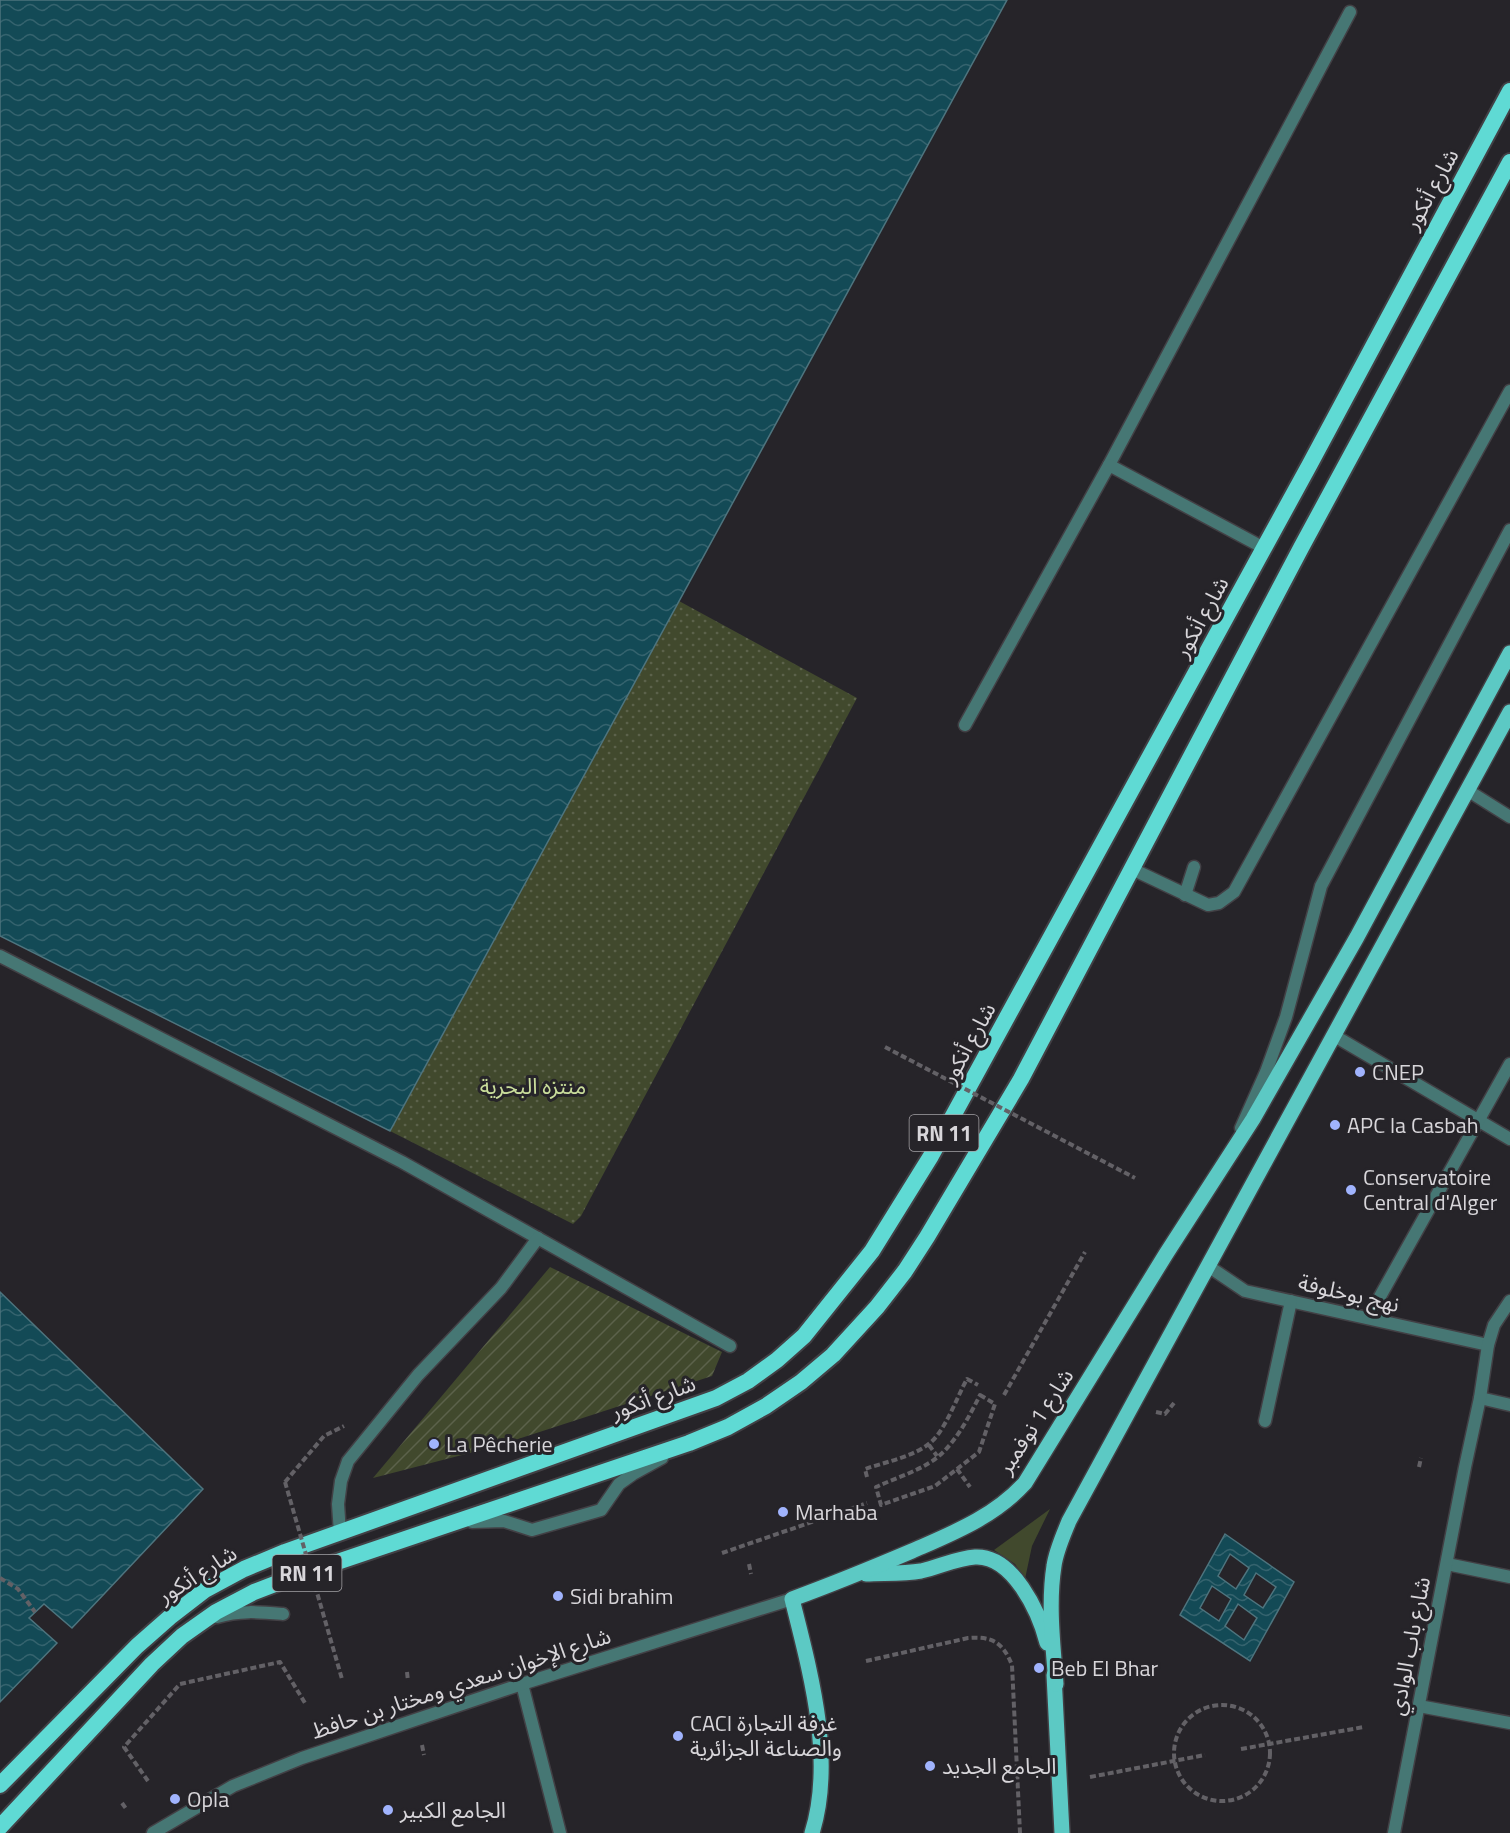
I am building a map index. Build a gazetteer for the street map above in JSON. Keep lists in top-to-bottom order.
{
  "streets": {
    "highway": ["شارع أنكور", "RN 11"],
    "main road": ["شارع 1 نوفمبر"],
    "street": ["نهج بوخلوفة", "شارع باب الوادي", "شارع الإخوان سعدي ومختار بن حافظ"]
  },
  "crossings": [
    ["نهج بوخلوفة", "شارع باب الوادي"],
    ["شارع 1 نوفمبر", "شارع الإخوان سعدي ومختار بن حافظ"]
  ],
  "parks": ["منتزه البحرية"],
  "places": [
    "CNEP",
    "APC la Casbah",
    "Conservatoire Central d'Alger",
    "La Pêcherie",
    "Marhaba",
    "Sidi brahim",
    "Beb El Bhar",
    "CACI غرفة التجارة والصناعة الجزائرية",
    "الجامع الجديد",
    "Opla",
    "الجامع الكبير"
  ]
}
